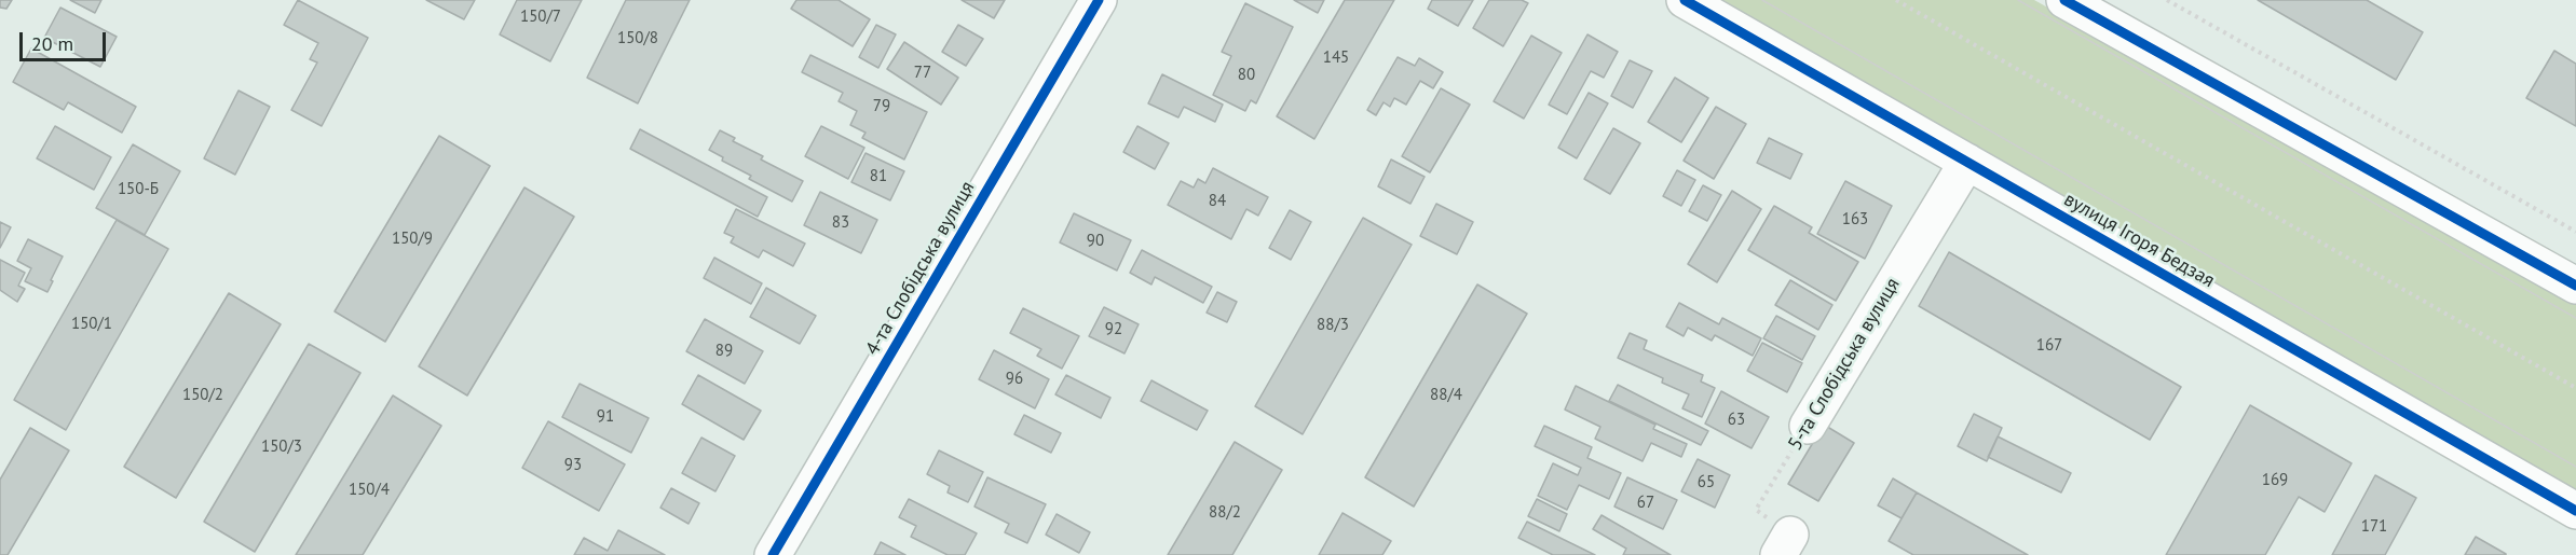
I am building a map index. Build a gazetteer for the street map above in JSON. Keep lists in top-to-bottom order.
{
  "streets": {
    "street": ["вулиця Ігоря Бедзая", "4-та Слобідська вулиця", "5-та Слобідська вулиця"]
  },
  "crossings": [
    ["вулиця Ігоря Бедзая", "5-та Слобідська вулиця"]
  ],
  "house_numbers": [
    "150/7",
    "150/8",
    "145",
    "77",
    "80",
    "79",
    "81",
    "150-Б",
    "84",
    "163",
    "83",
    "150/9",
    "90",
    "150/1",
    "88/3",
    "92",
    "167",
    "89",
    "96",
    "150/2",
    "88/4",
    "91",
    "63",
    "150/3",
    "93",
    "169",
    "65",
    "150/4",
    "67",
    "88/2",
    "171"
  ],
  "scale_bar": "20 m"
}
